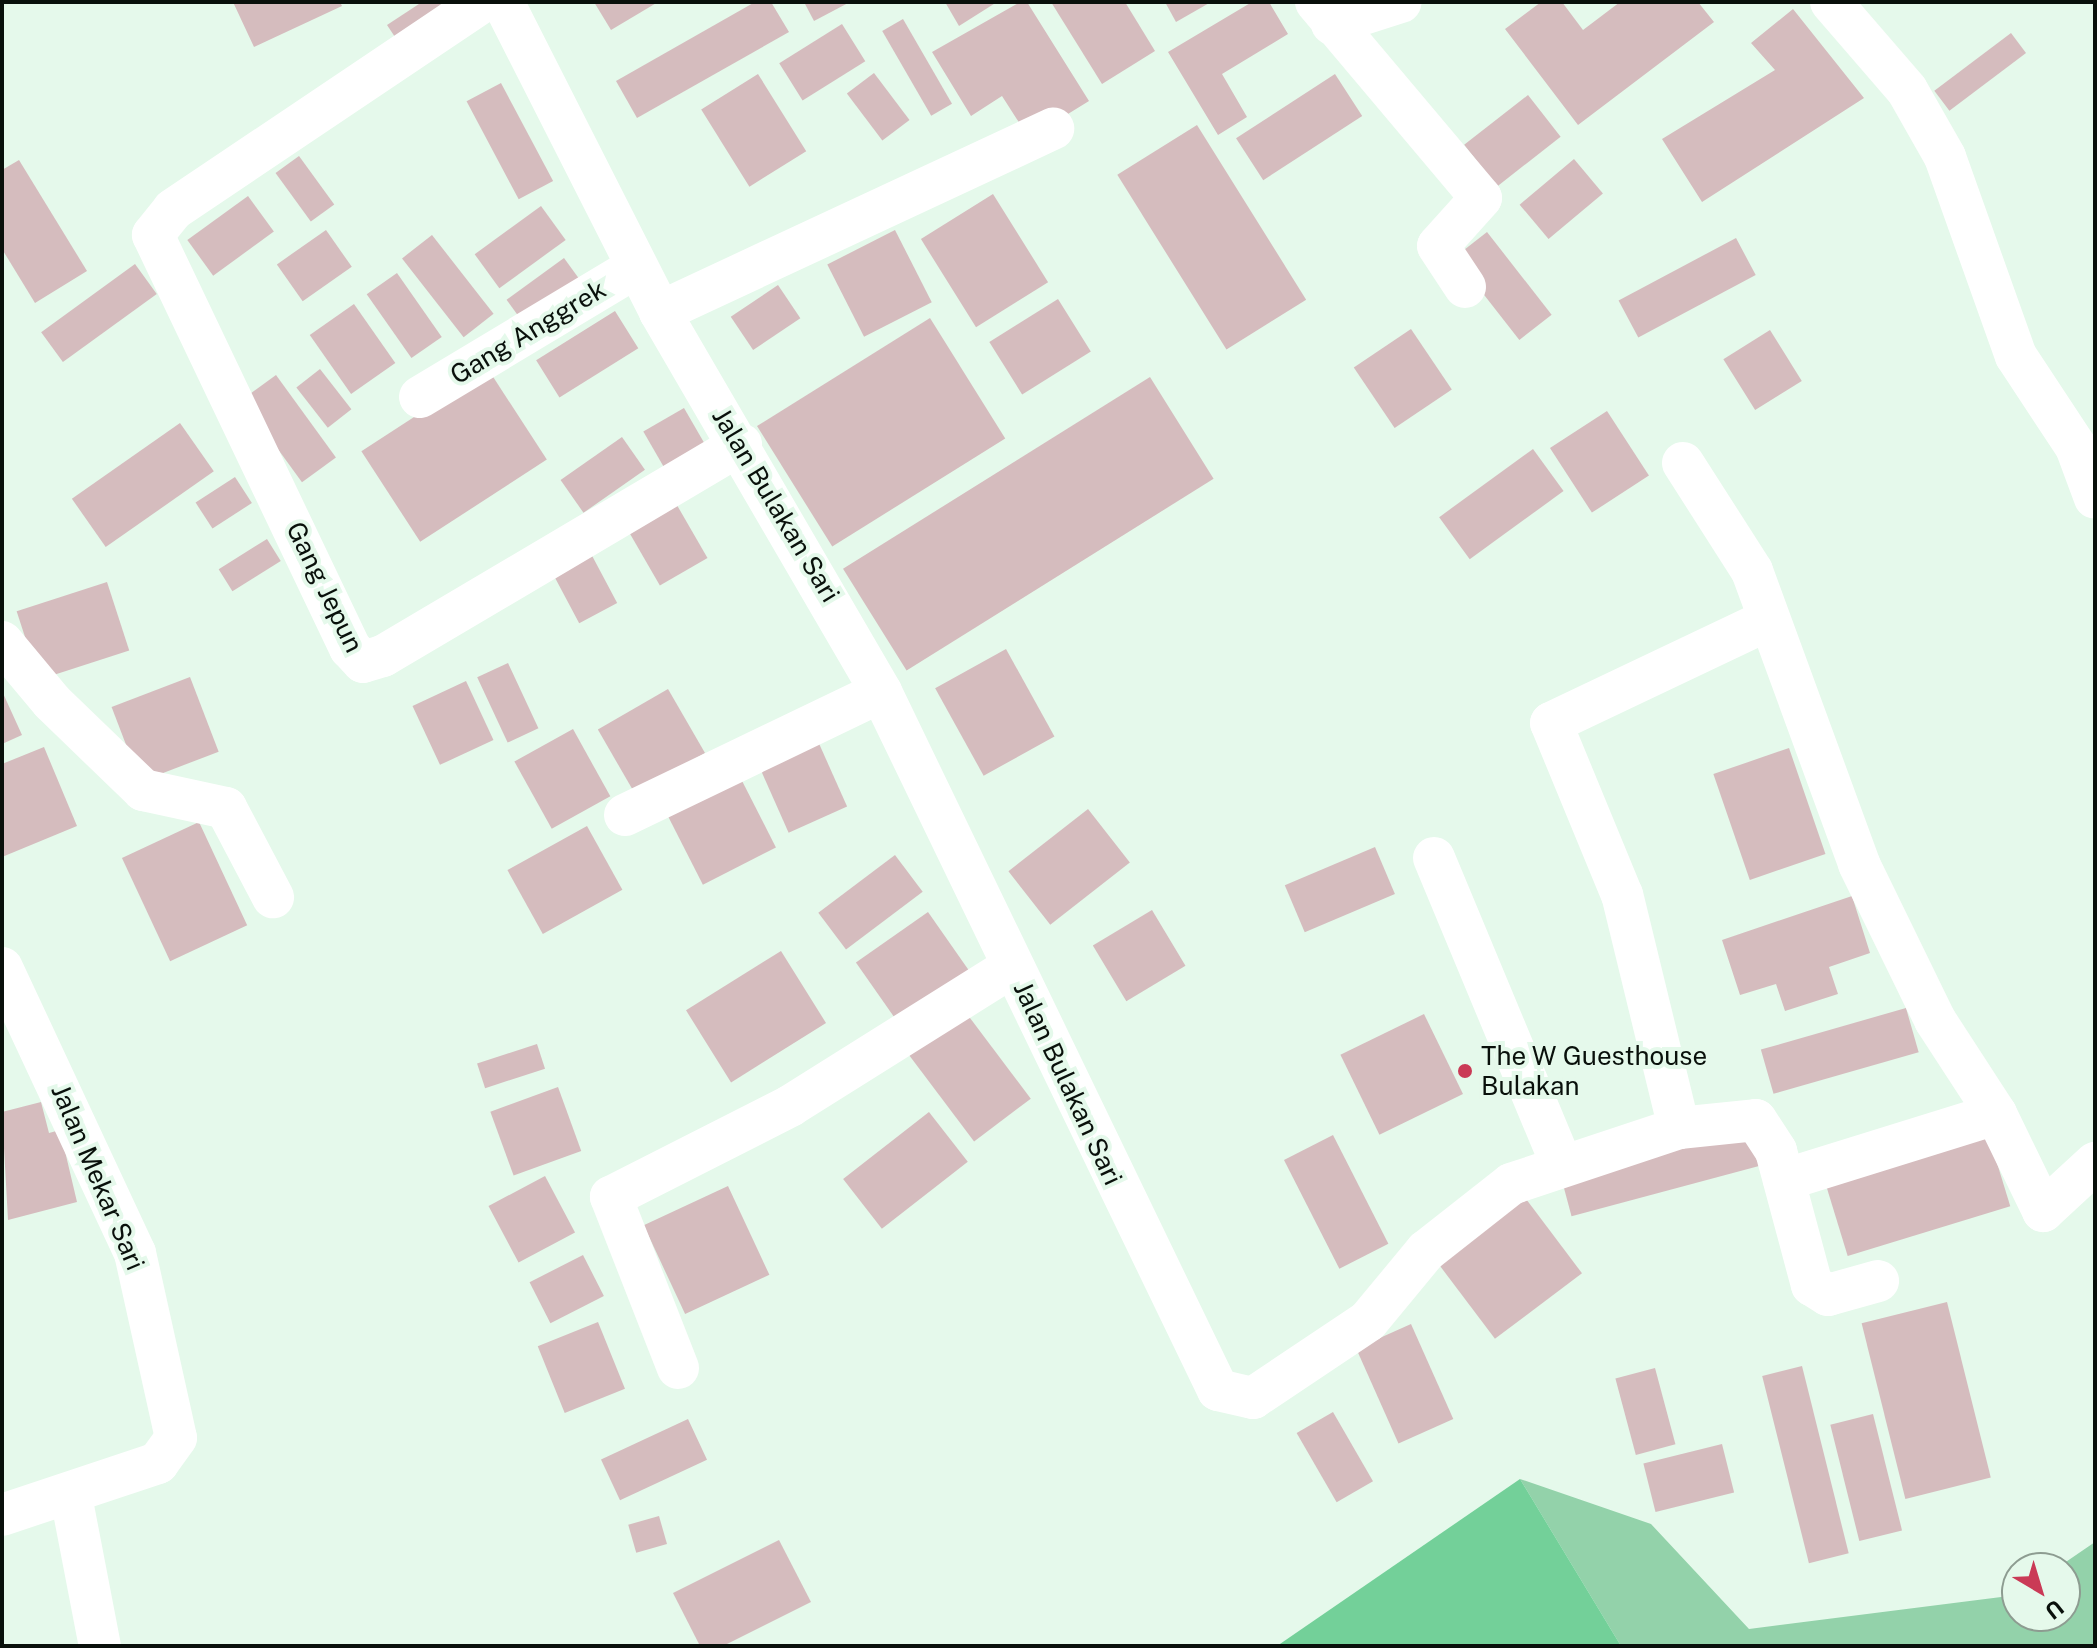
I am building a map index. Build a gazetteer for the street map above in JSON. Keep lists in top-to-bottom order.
{
  "streets": {
    "street": [
      "Gang Anggrek",
      "Jalan Bulakan Sari",
      "Gang Jepun",
      "Jalan Mekar Sari"
    ]
  },
  "crossings": [
    ["Gang Anggrek", "Jalan Bulakan Sari"],
    ["Jalan Bulakan Sari", "Gang Jepun"]
  ],
  "places": ["The W Guesthouse Bulakan"],
  "north": "bottom right"
}
